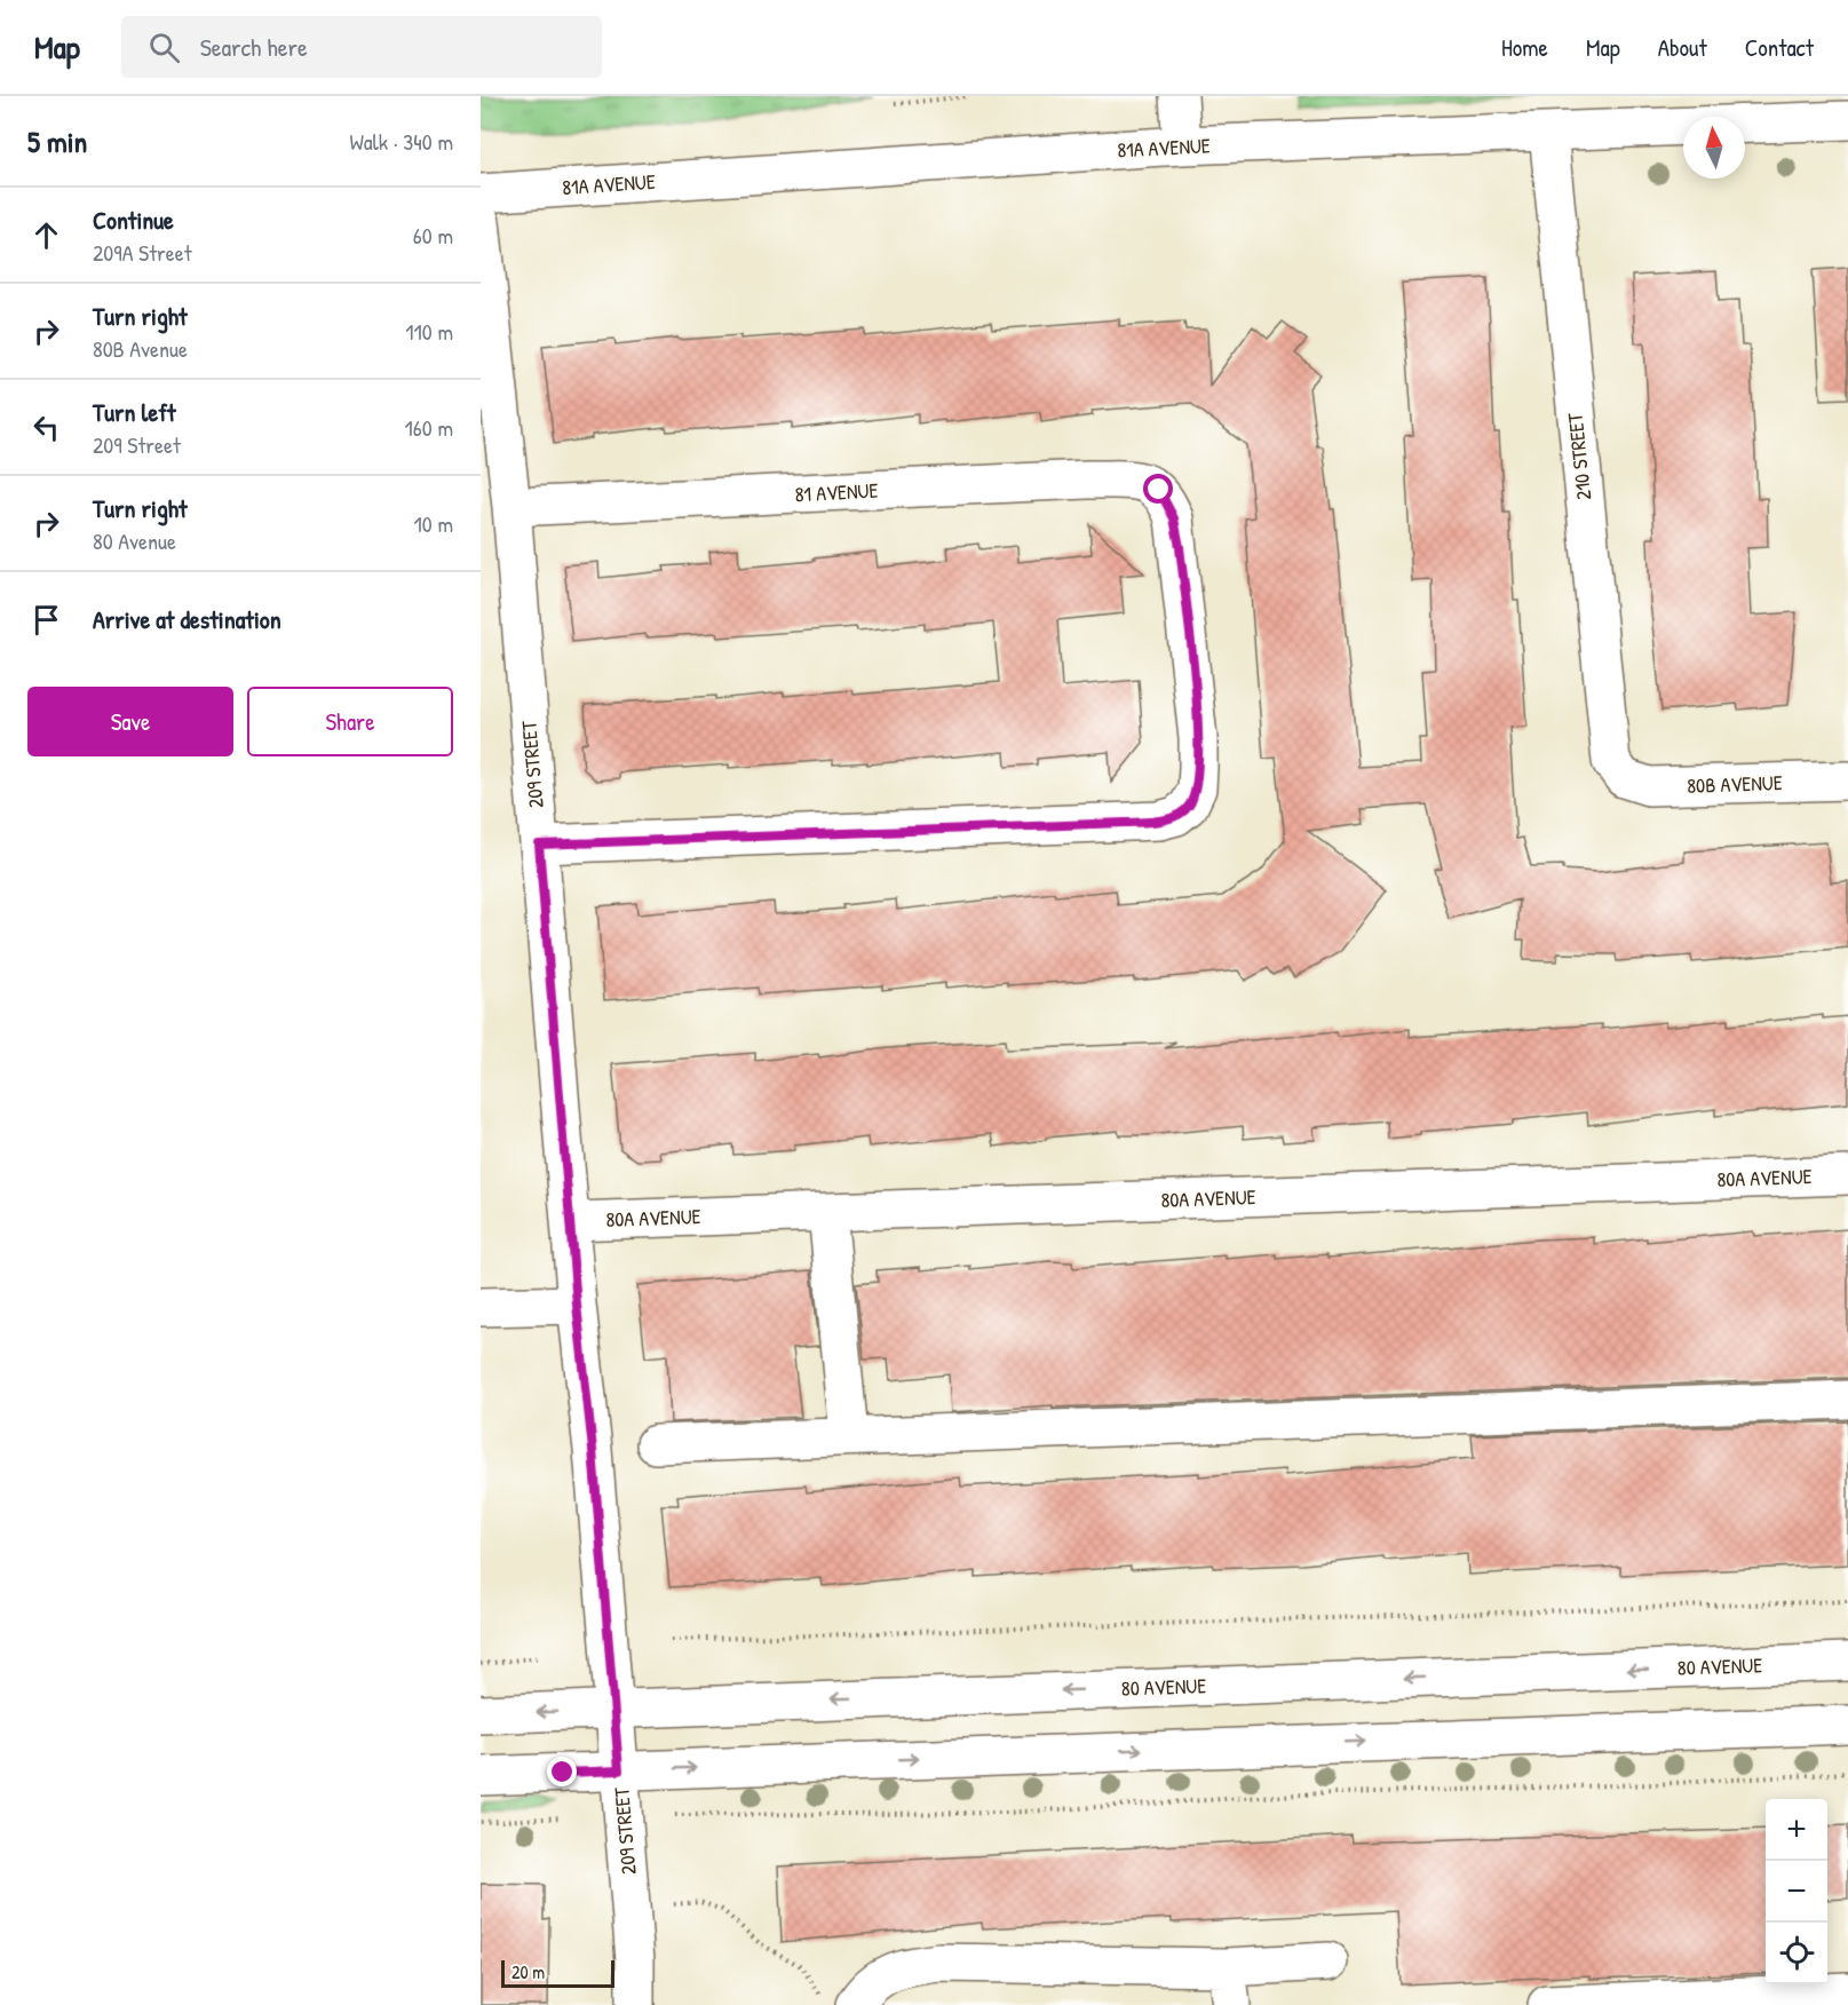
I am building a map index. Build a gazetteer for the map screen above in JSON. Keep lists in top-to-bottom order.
{
  "streets": {
    "street": [
      "81A AVENUE",
      "210 STREET",
      "81 AVENUE",
      "209 STREET",
      "80B AVENUE",
      "80A AVENUE",
      "80 AVENUE"
    ]
  },
  "crossings": [
    ["81A AVENUE", "210 STREET"],
    ["210 STREET", "80B AVENUE"],
    ["81 AVENUE", "209 STREET"],
    ["209 STREET", "80A AVENUE"],
    ["209 STREET", "80 AVENUE"]
  ],
  "scale_bar": "20 m",
  "north": "top",
  "page": {
    "header": "Map",
    "search": "Search here",
    "nav": [
      "Home",
      "Map",
      "About",
      "Contact"
    ],
    "heading": ["5 min", "Walk · 340 m"],
    "list": [
      ["Continue", "209A Street", "60 m"],
      ["Turn right", "80B Avenue", "110 m"],
      ["Turn left", "209 Street", "160 m"],
      ["Turn right", "80 Avenue", "10 m"],
      "Arrive at destination"
    ],
    "buttons": ["Save", "Share"],
    "map_buttons": ["+", "−"],
    "scale": "20 m"
  }
}
